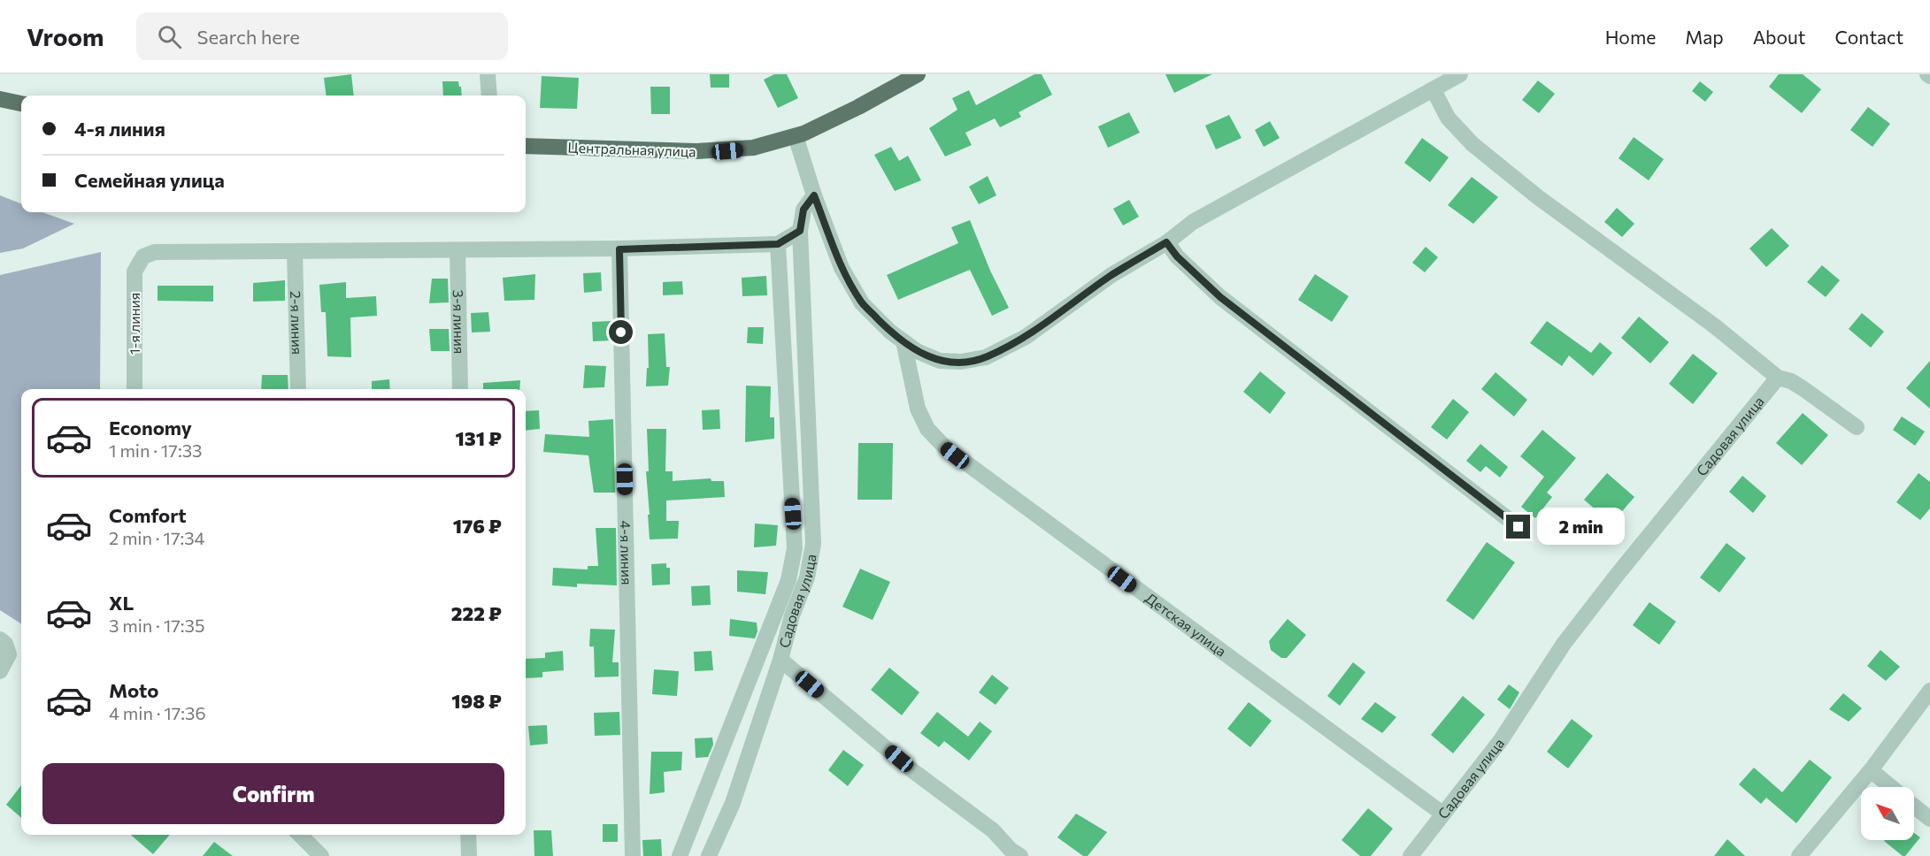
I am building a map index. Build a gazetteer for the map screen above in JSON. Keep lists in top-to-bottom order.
{
  "streets": {
    "main road": ["Центральная улица"],
    "street": [
      "2-я линия",
      "3-я линия",
      "1-я линия",
      "Садовая улица",
      "4-я линия",
      "Детская улица"
    ]
  },
  "crossings": [
    ["2-я линия", "1-я линия"],
    ["Садовая улица", "Детская улица"]
  ],
  "north": "top left",
  "page": {
    "header": "Vroom",
    "search": "Search here",
    "nav": [
      "Home",
      "Map",
      "About",
      "Contact"
    ],
    "banner": ["4-я линия", "Семейная улица"],
    "list": [
      {
        "name": "Economy",
        "note": "1 min · 17:33",
        "value": "131 ₽"
      },
      {
        "name": "Comfort",
        "note": "2 min · 17:34",
        "value": "176 ₽"
      },
      {
        "name": "XL",
        "note": "3 min · 17:35",
        "value": "222 ₽"
      },
      {
        "name": "Moto",
        "note": "4 min · 17:36",
        "value": "198 ₽"
      }
    ],
    "bubble": "2 min",
    "buttons": "Confirm"
  }
}
